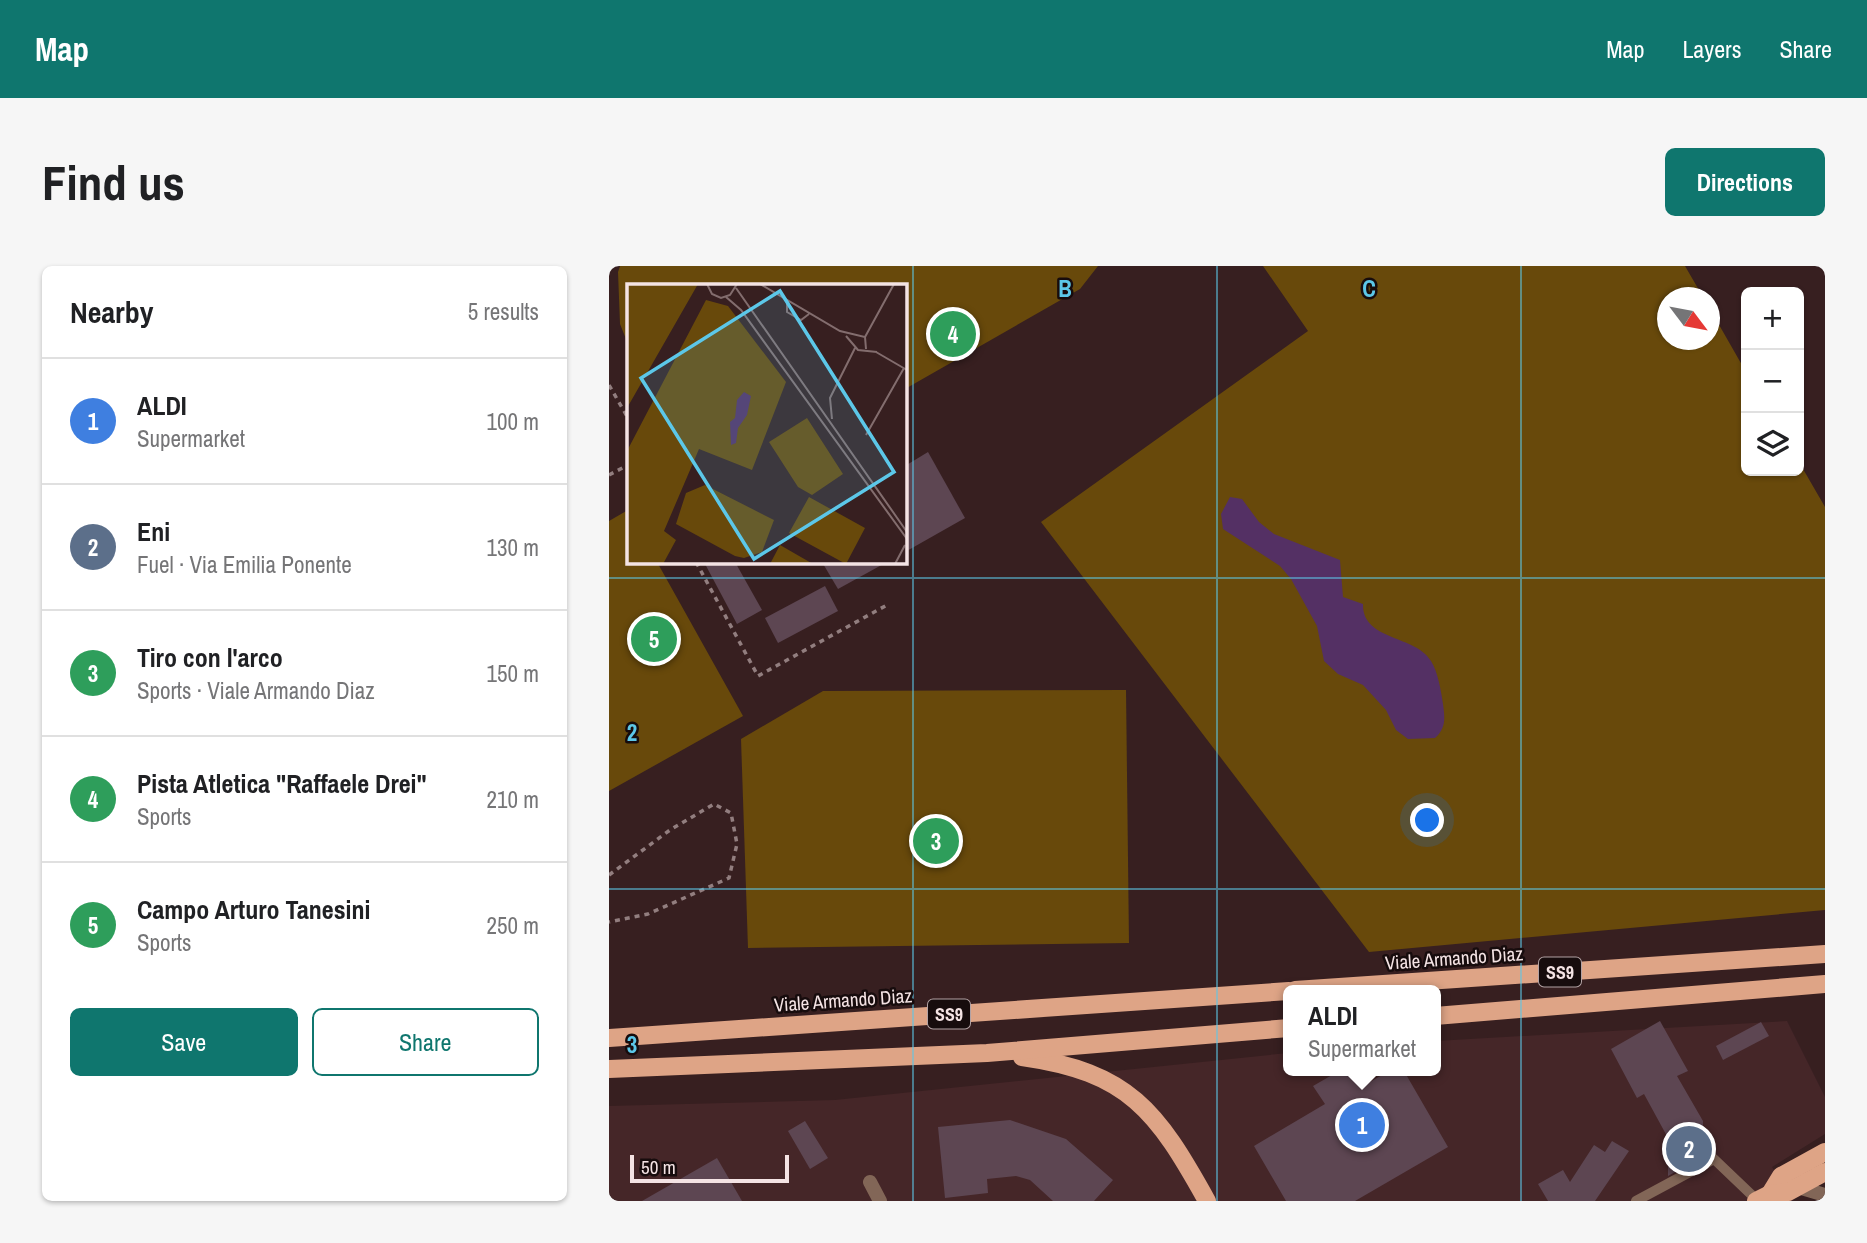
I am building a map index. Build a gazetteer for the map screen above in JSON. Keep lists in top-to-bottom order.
{
  "streets": {
    "main road": ["Viale Armando Diaz", "SS9"]
  },
  "scale_bar": "50 m",
  "north": "bottom right",
  "page": {
    "header": "Map",
    "nav": ["Map", "Layers", "Share"],
    "buttons": [
      "Directions",
      ["Save", "Share"]
    ],
    "title": "Find us",
    "heading": ["Nearby", "5 results"],
    "map_buttons": ["+", "−"],
    "pins": [
      "4",
      "5",
      "3",
      "1",
      "2"
    ],
    "list": [
      {
        "mark": "1",
        "name": "ALDI",
        "note": "Supermarket",
        "value": "100 m"
      },
      {
        "mark": "2",
        "name": "Eni",
        "note": "Fuel · Via Emilia Ponente",
        "value": "130 m"
      },
      {
        "mark": "3",
        "name": "Tiro con l'arco",
        "note": "Sports · Viale Armando Diaz",
        "value": "150 m"
      },
      {
        "mark": "4",
        "name": "Pista Atletica \"Raffaele Drei\"",
        "note": "Sports",
        "value": "210 m"
      },
      {
        "mark": "5",
        "name": "Campo Arturo Tanesini",
        "note": "Sports",
        "value": "250 m"
      }
    ],
    "popup": ["ALDI", "Supermarket"],
    "scale": "50 m"
  },
  "grid": {
    "columns": ["B", "C"],
    "rows": ["2", "3"]
  }
}
